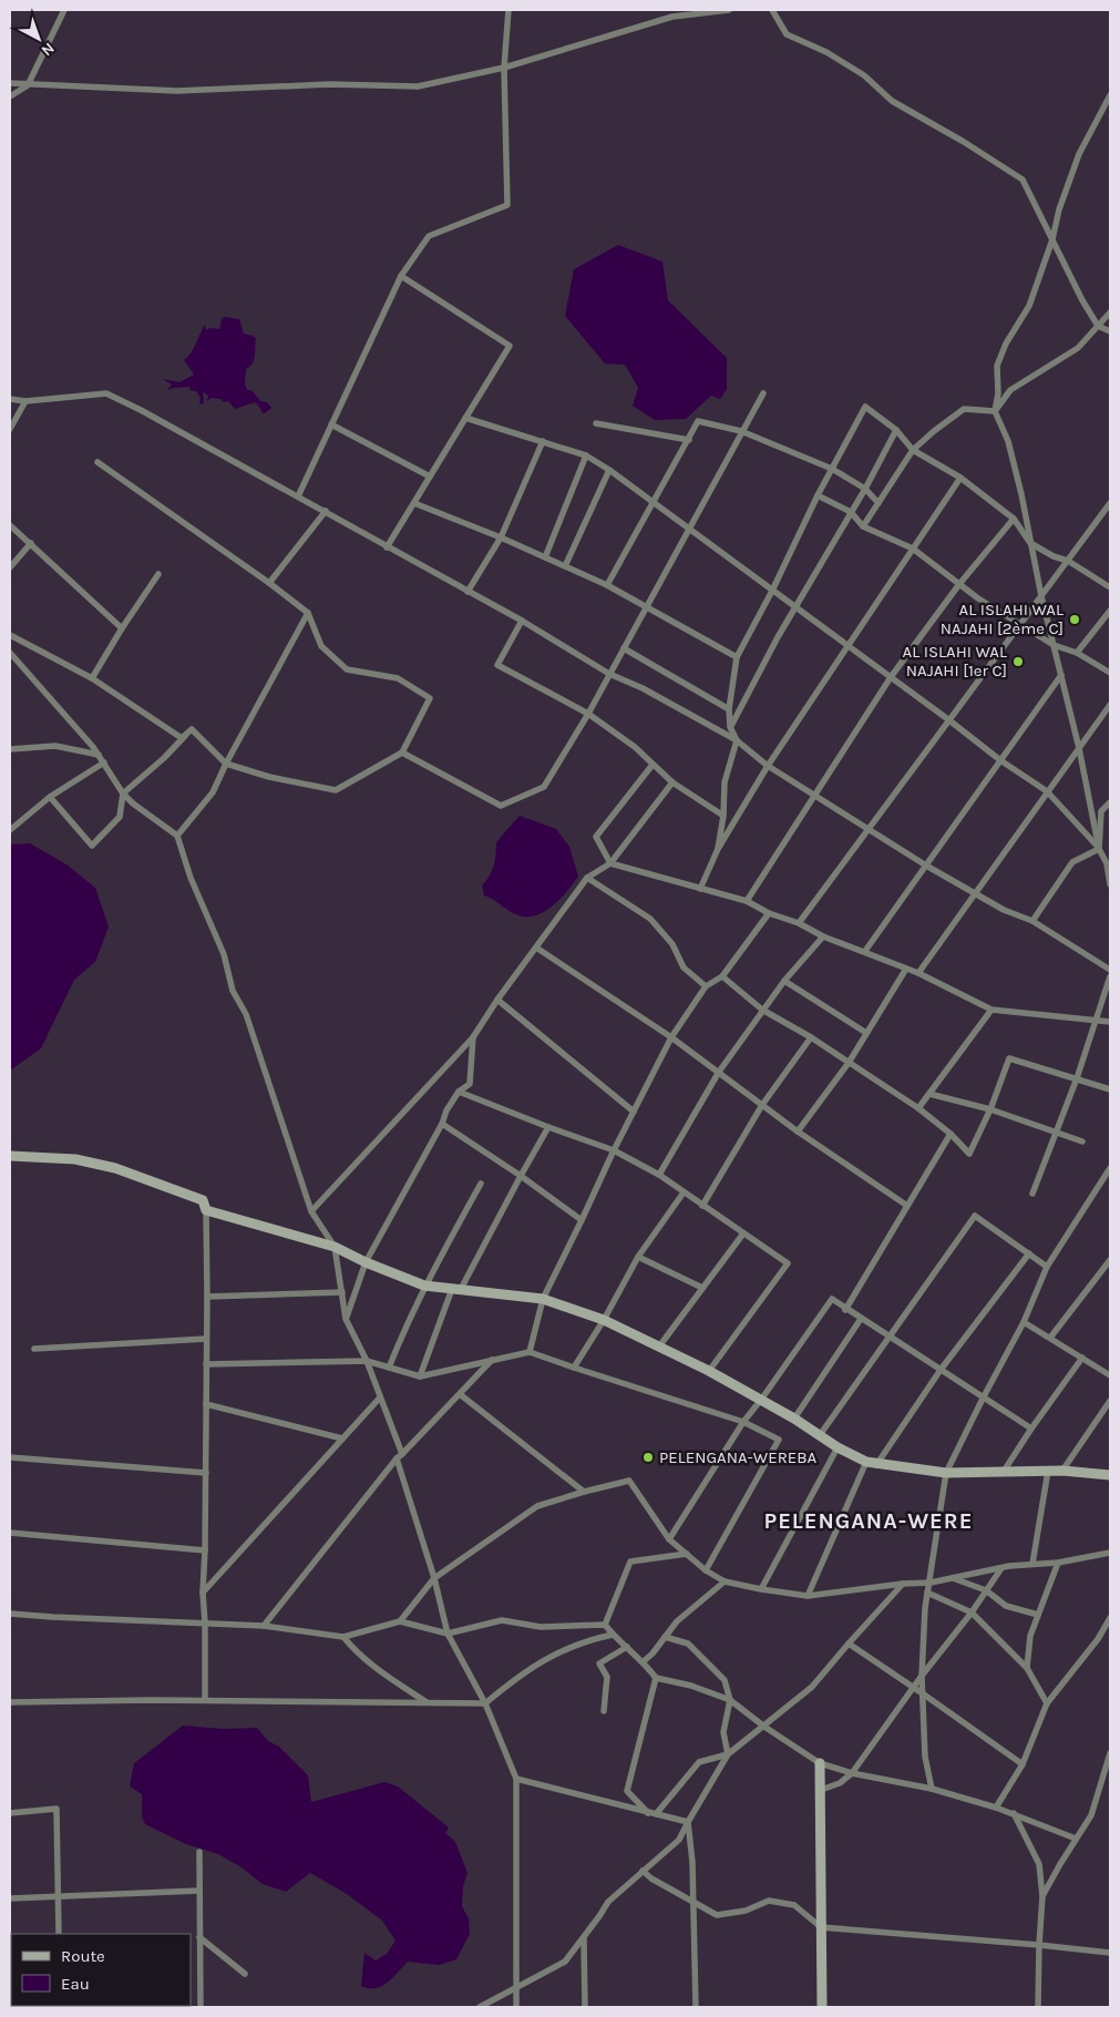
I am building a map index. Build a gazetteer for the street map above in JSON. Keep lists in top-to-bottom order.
{
  "districts": ["PELENGANA-WERE"],
  "places": ["AL ISLAHI WAL NAJAHI [2ème C]", "AL ISLAHI WAL NAJAHI [1er C]", "PELENGANA-WEREBA"],
  "legend": ["Route", "Eau"],
  "north": "bottom right"
}
